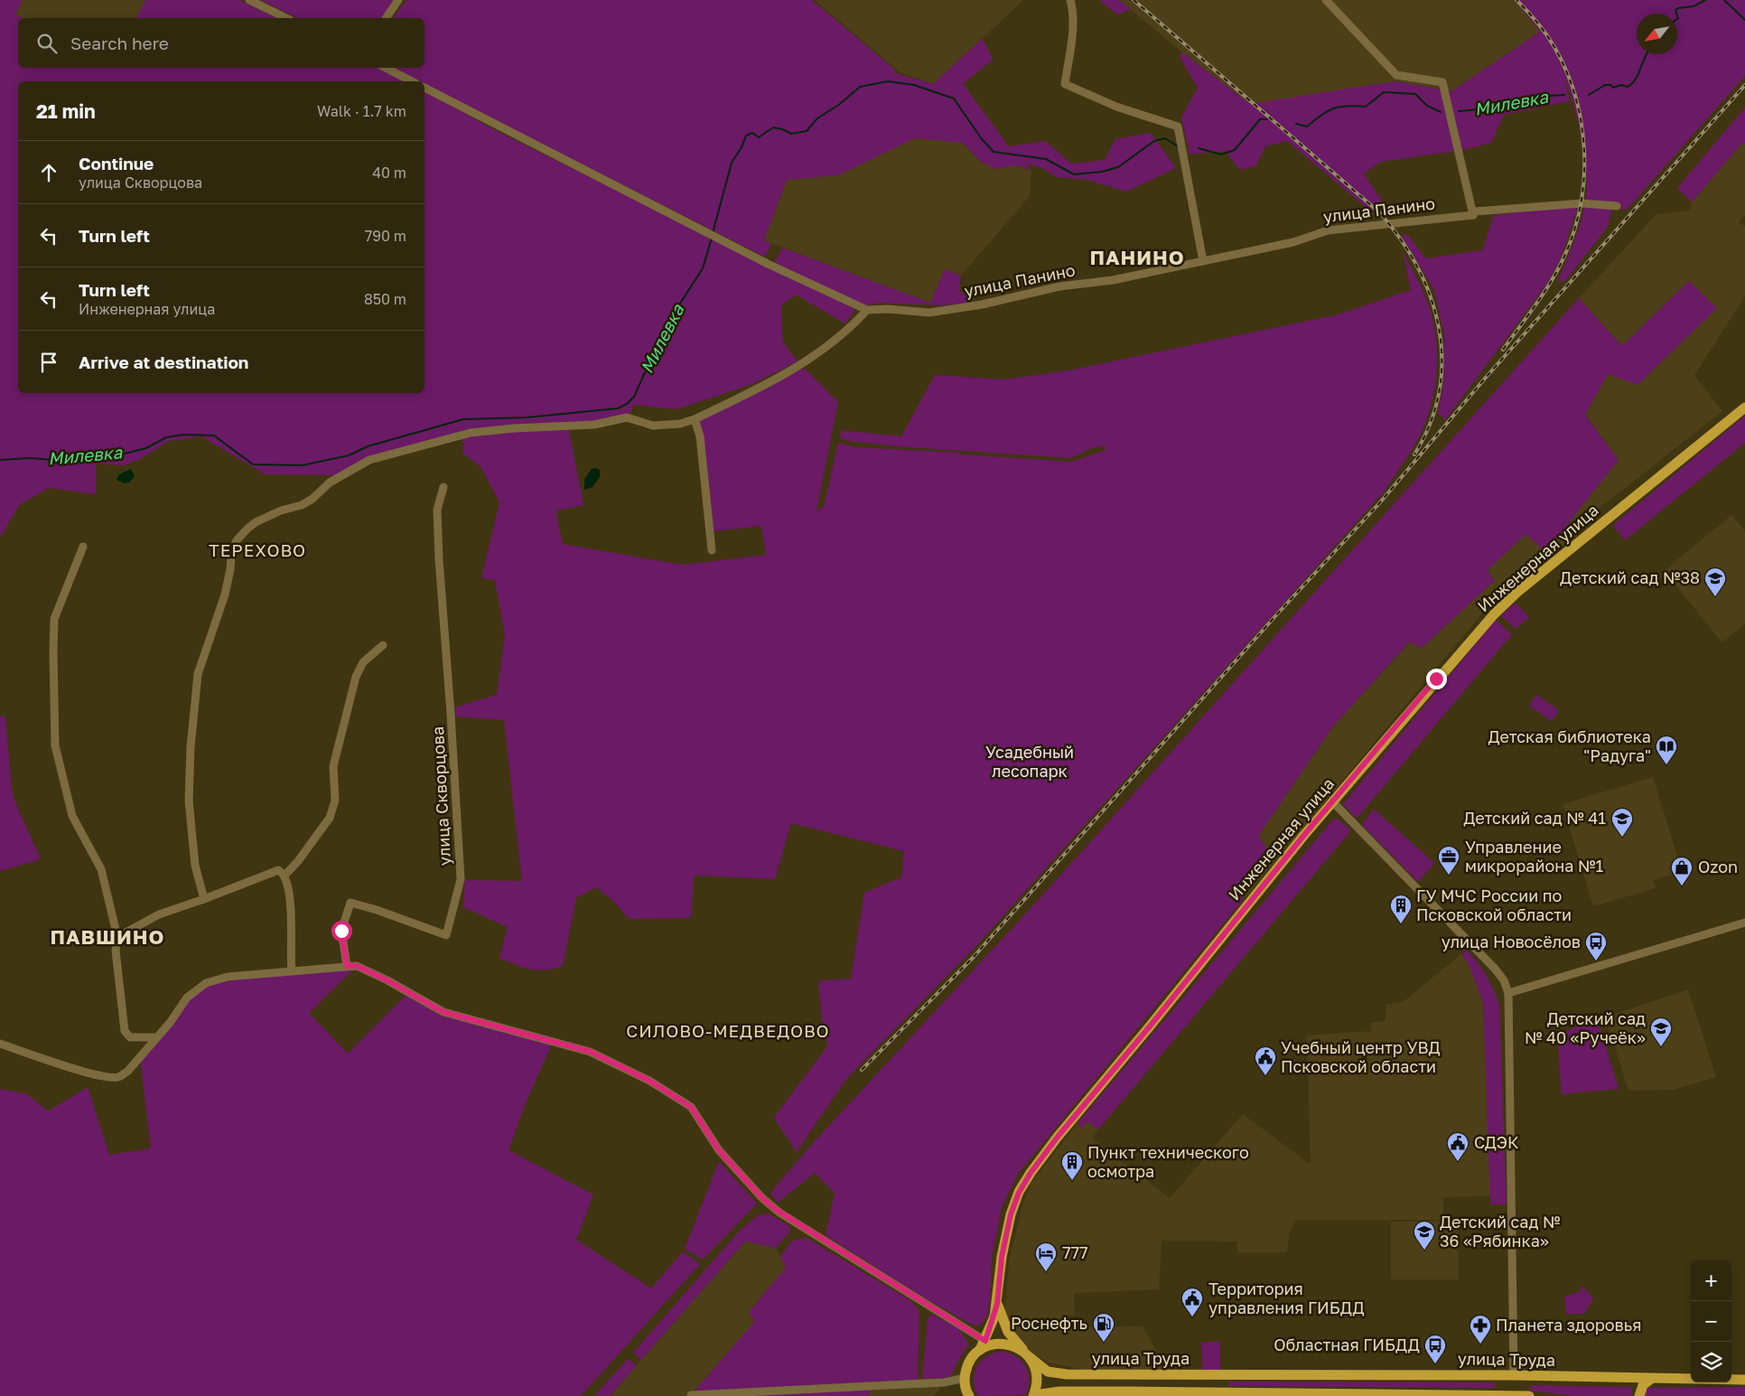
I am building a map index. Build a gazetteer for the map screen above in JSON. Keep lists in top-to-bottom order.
{
  "streets": {
    "main road": ["Инженерная улица", "улица Труда"],
    "street": ["улица Панино", "улица Скворцова"]
  },
  "crossings": [
    ["Инженерная улица", "улица Труда"]
  ],
  "districts": [
    "ПАНИНО",
    "ТЕРЕХОВО",
    "ПАВШИНО",
    "СИЛОВО-МЕДВЕДОВО"
  ],
  "water": ["Милевка"],
  "parks": ["Усадебный лесопарк"],
  "places": {
    "school or university": [
      "Детский сад №38",
      "Детский сад № 41",
      "Детский сад № 40 «Ручеёк»",
      "Детский сад № 36 «Рябинка»"
    ],
    "library": ["Детская библиотека \"Радуга\""],
    "office": ["Управление микрорайона №1"],
    "shop": ["Ozon"],
    "building": ["ГУ МЧС России по Псковской области", "Пункт технического осмотра"],
    "bus stop": ["улица Новосёлов", "Областная ГИБДД"],
    "public building": ["Учебный центр УВД Псковской области", "СДЭК", "Территория управления ГИБДД"],
    "hotel": ["777"],
    "fuel station": ["Роснефть"],
    "pharmacy": ["Планета здоровья"]
  },
  "north": "bottom left",
  "page": {
    "search": "Search here",
    "heading": ["21 min", "Walk · 1.7 km"],
    "list": [
      ["Continue", "улица Скворцова", "40 m"],
      ["Turn left", "790 m"],
      ["Turn left", "Инженерная улица", "850 m"],
      "Arrive at destination"
    ],
    "map_buttons": ["+", "−"]
  }
}
